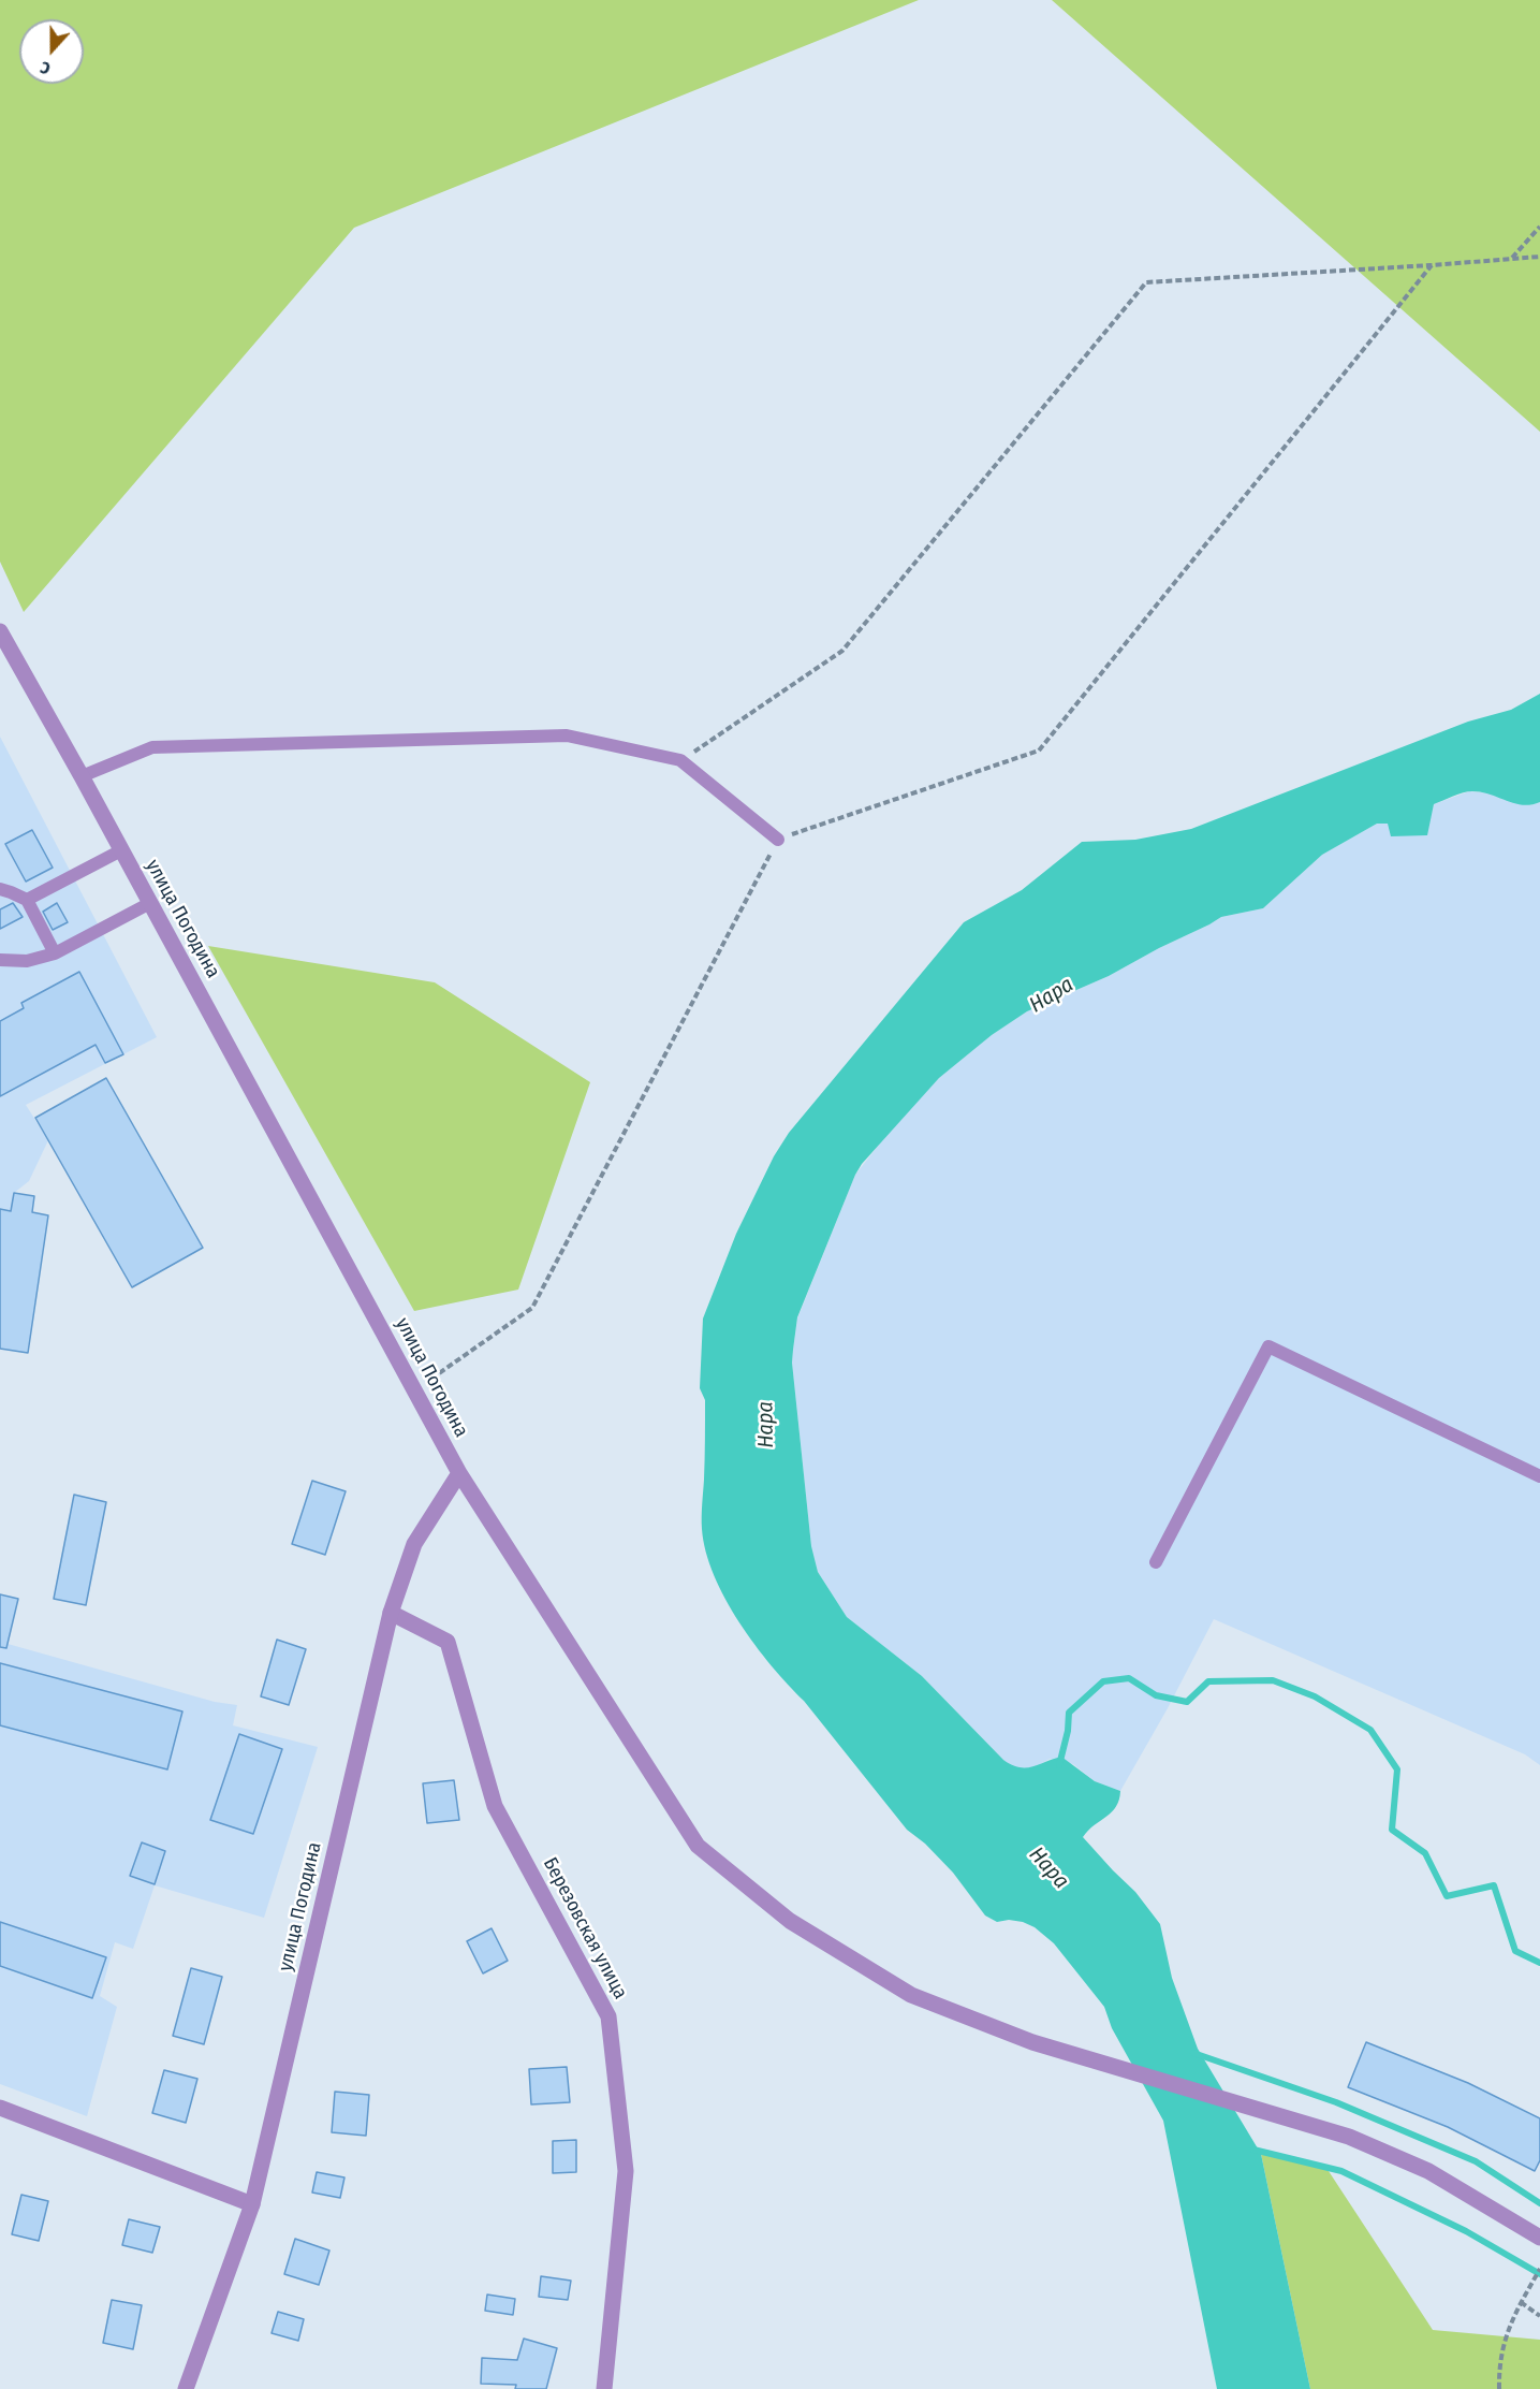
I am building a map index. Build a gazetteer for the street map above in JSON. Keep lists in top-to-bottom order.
{
  "streets": {
    "street": ["улица Погодина", "Березовская улица"]
  },
  "crossings": [
    ["улица Погодина", "Березовская улица"]
  ],
  "water": ["Нара"],
  "north": "bottom"
}
